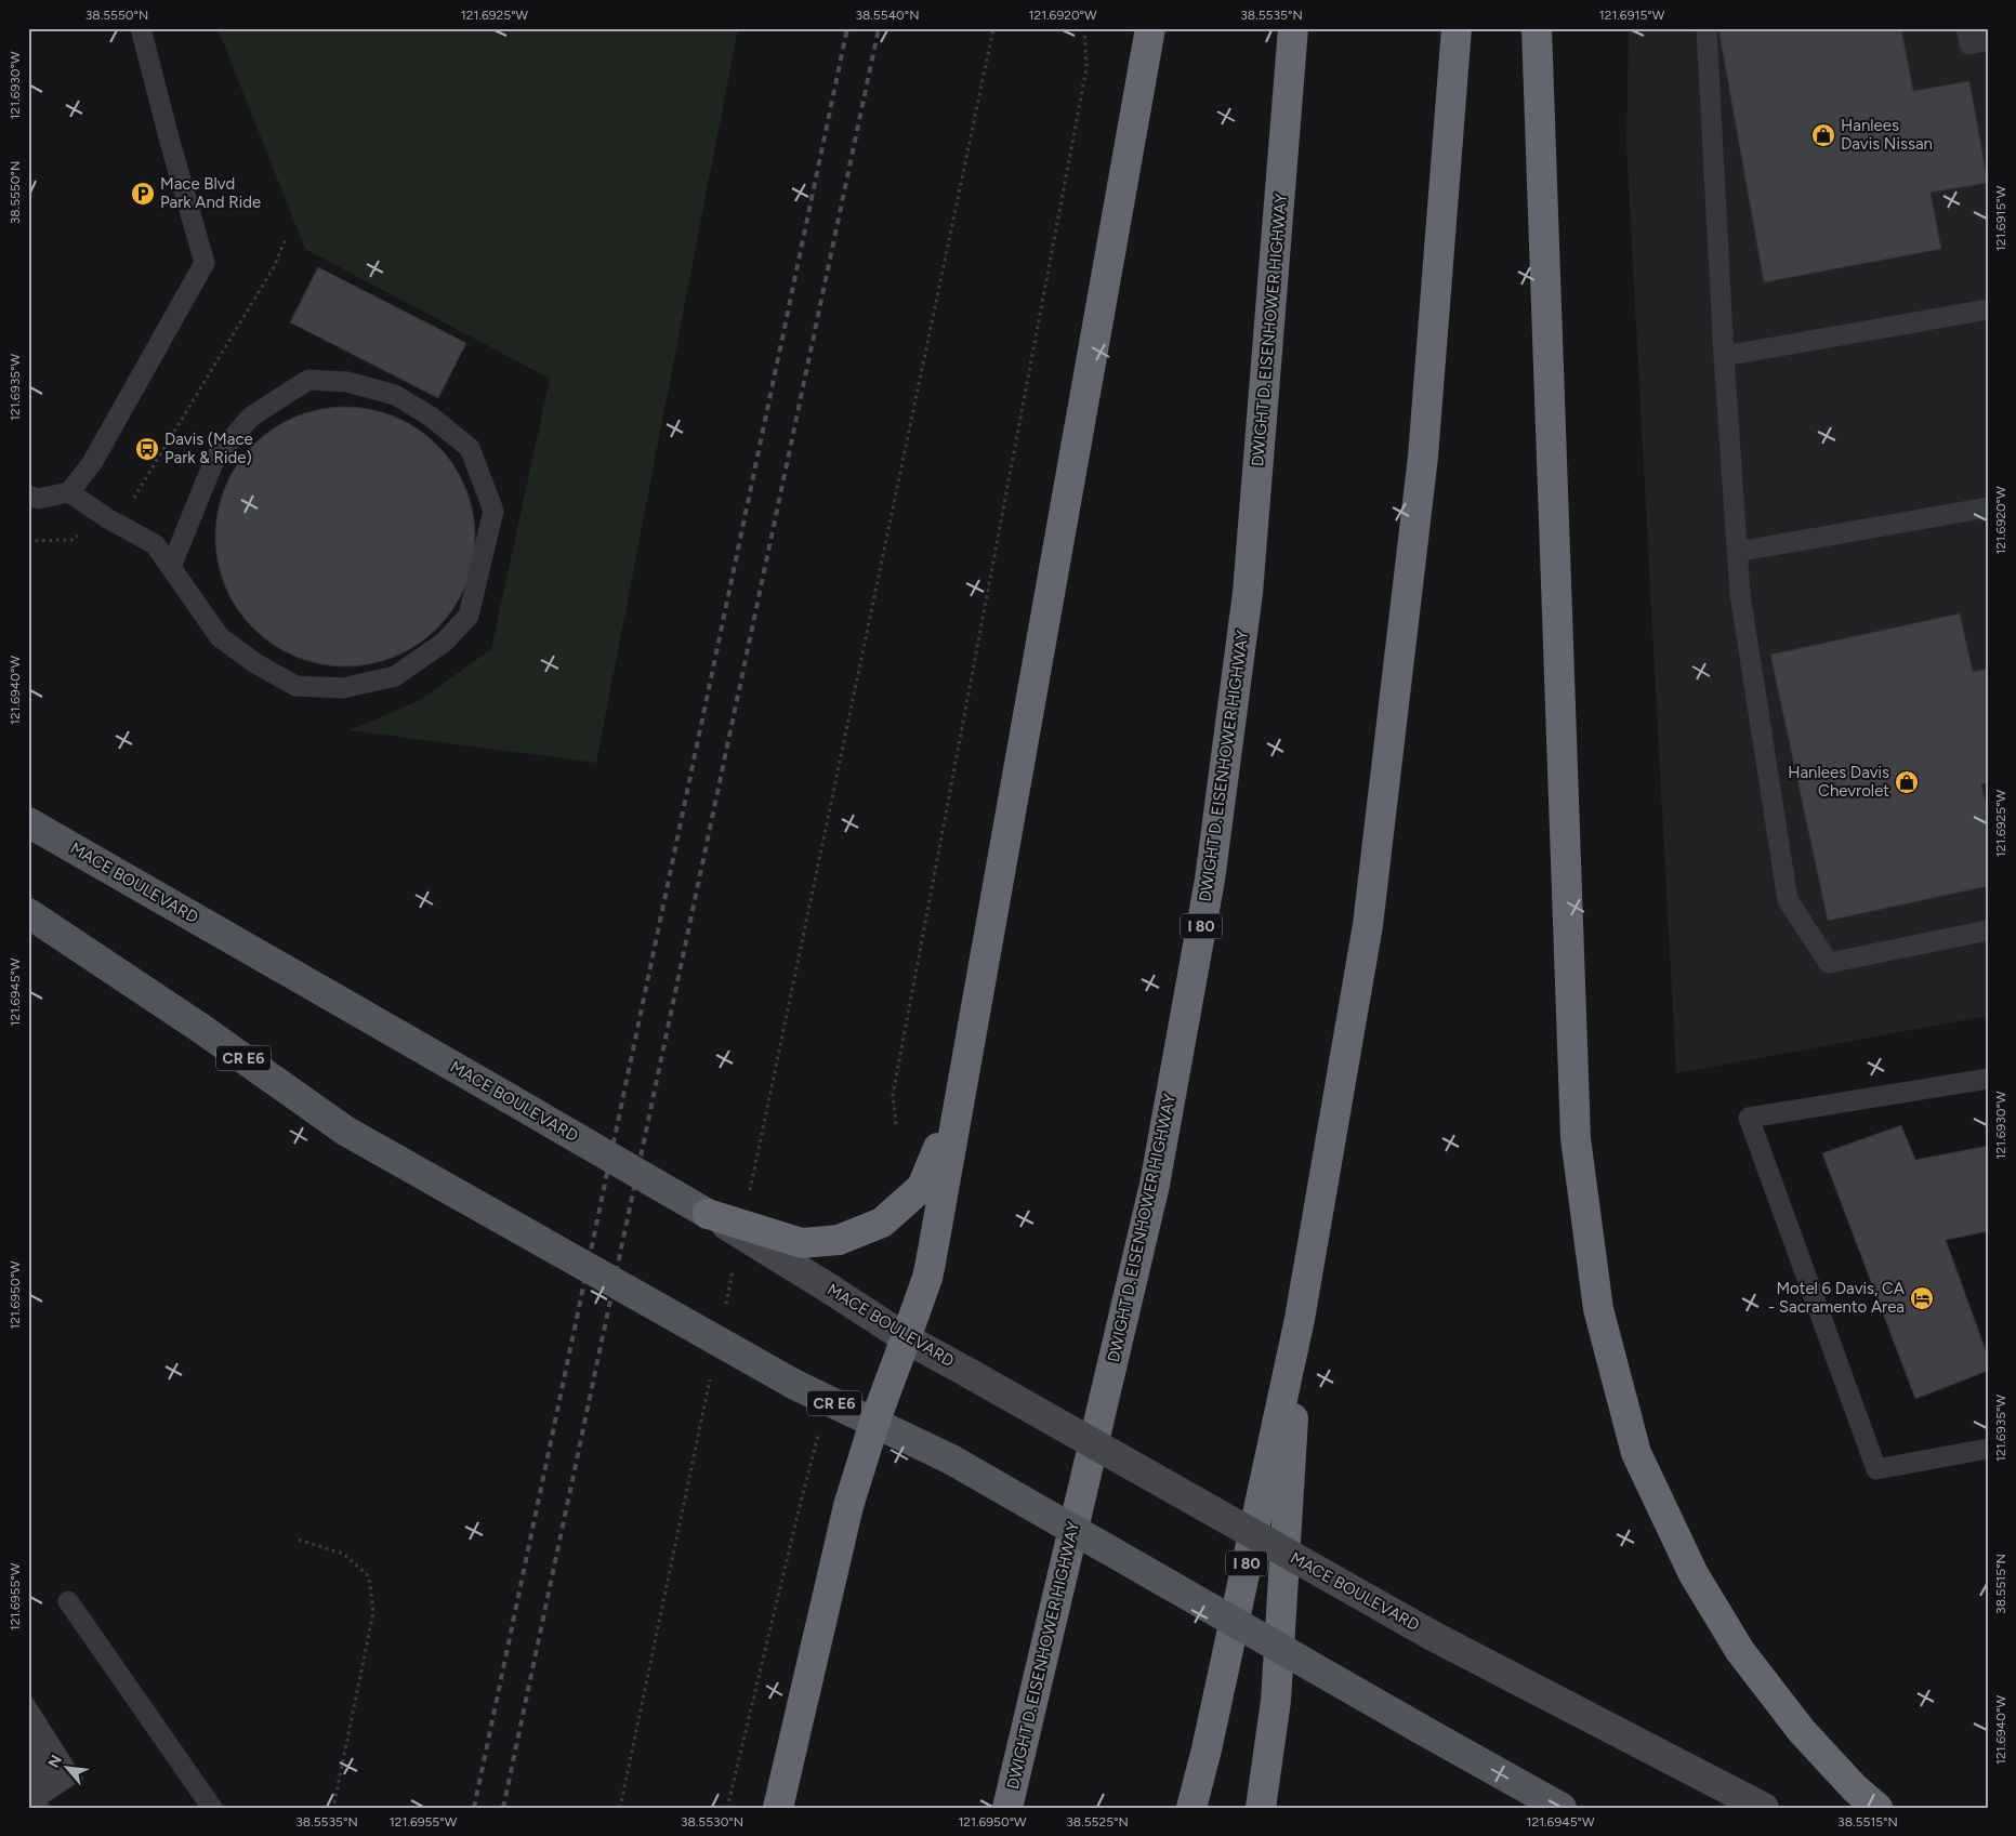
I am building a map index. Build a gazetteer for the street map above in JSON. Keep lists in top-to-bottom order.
{
  "streets": {
    "highway": ["DWIGHT D. EISENHOWER HIGHWAY", "I 80"],
    "main road": ["MACE BOULEVARD", "CR E6"]
  },
  "places": {
    "shop": ["Hanlees Davis Nissan", "Hanlees Davis Chevrolet"],
    "parking": ["Mace Blvd Park And Ride"],
    "bus stop": ["Davis (Mace Park & Ride)"],
    "hotel": ["Motel 6 Davis, CA - Sacramento Area"]
  },
  "north": "top left",
  "coordinates": [
    "38.5550°N",
    "121.6925°W",
    "38.5540°N",
    "121.6920°W",
    "38.5535°N",
    "121.6915°W",
    "121.6930°W",
    "121.6935°W",
    "121.6940°W",
    "121.6945°W",
    "121.6950°W",
    "38.5515°N",
    "121.6955°W",
    "38.5530°N",
    "38.5525°N"
  ]
}
